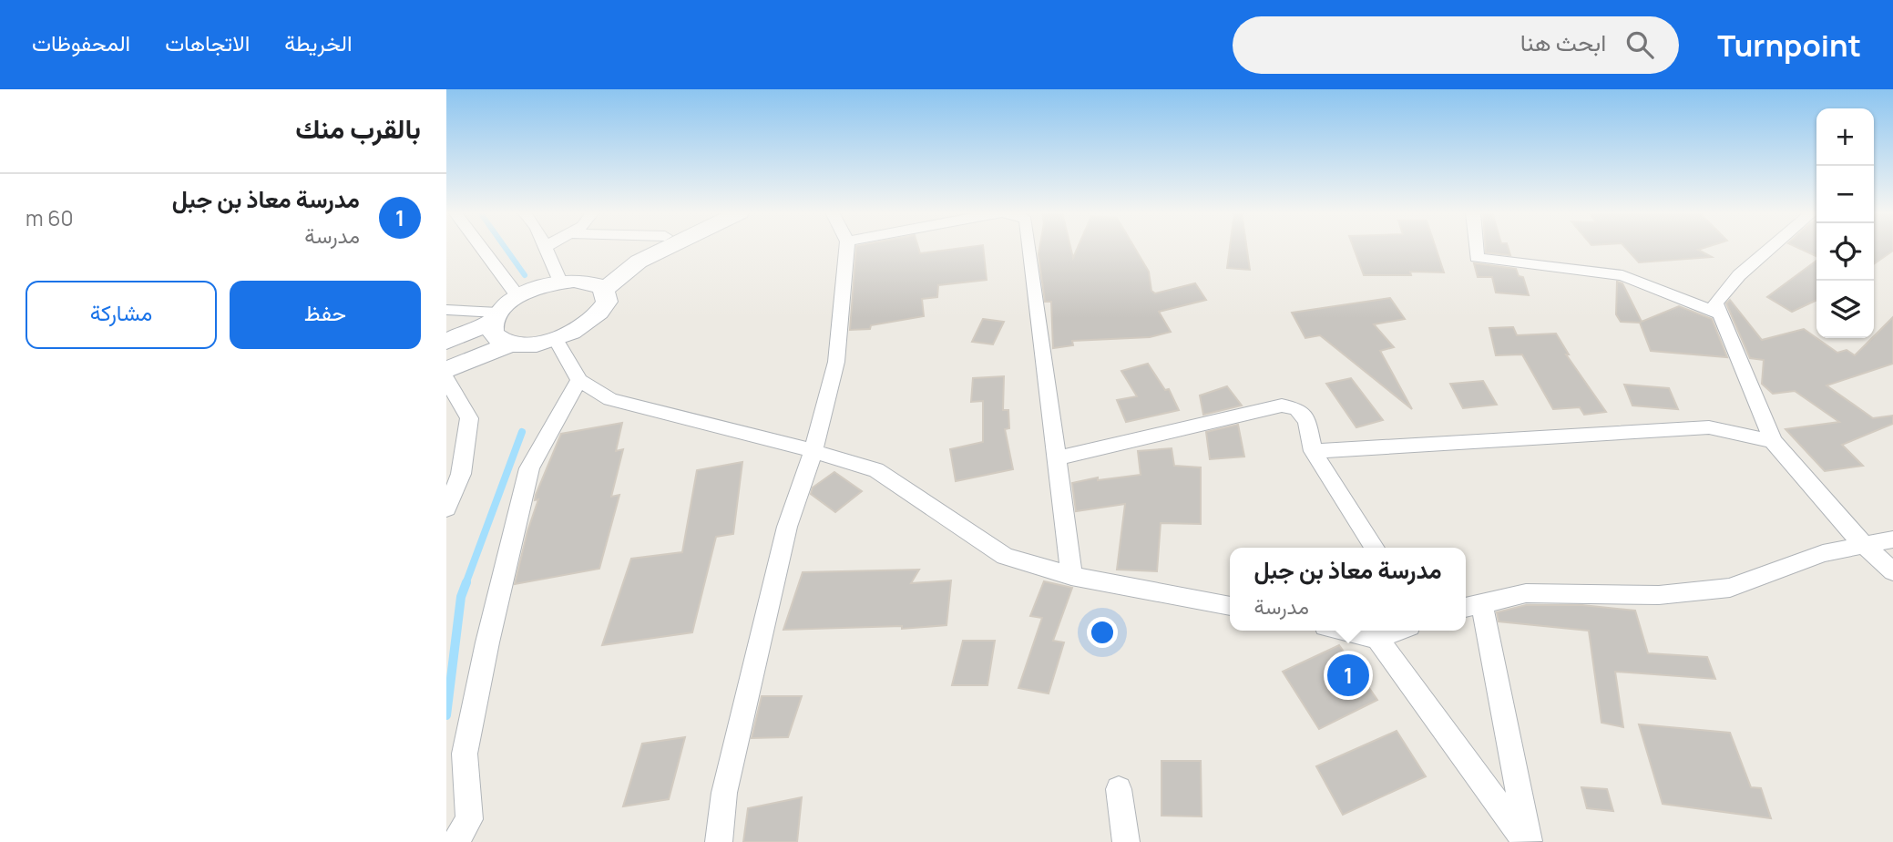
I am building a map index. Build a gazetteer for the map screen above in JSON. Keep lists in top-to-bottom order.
{
  "page": {
    "header": "Turnpoint",
    "search": "ابحث هنا",
    "nav": ["الخريطة", "الاتجاهات", "المحفوظات"],
    "heading": "بالقرب منك",
    "map_buttons": ["+", "−"],
    "list": [
      {
        "mark": "1",
        "name": "مدرسة معاذ بن جبل",
        "note": "مدرسة",
        "value": "60 m"
      }
    ],
    "buttons": ["حفظ", "مشاركة"],
    "popup": ["مدرسة معاذ بن جبل", "مدرسة"],
    "pins": "1"
  }
}
